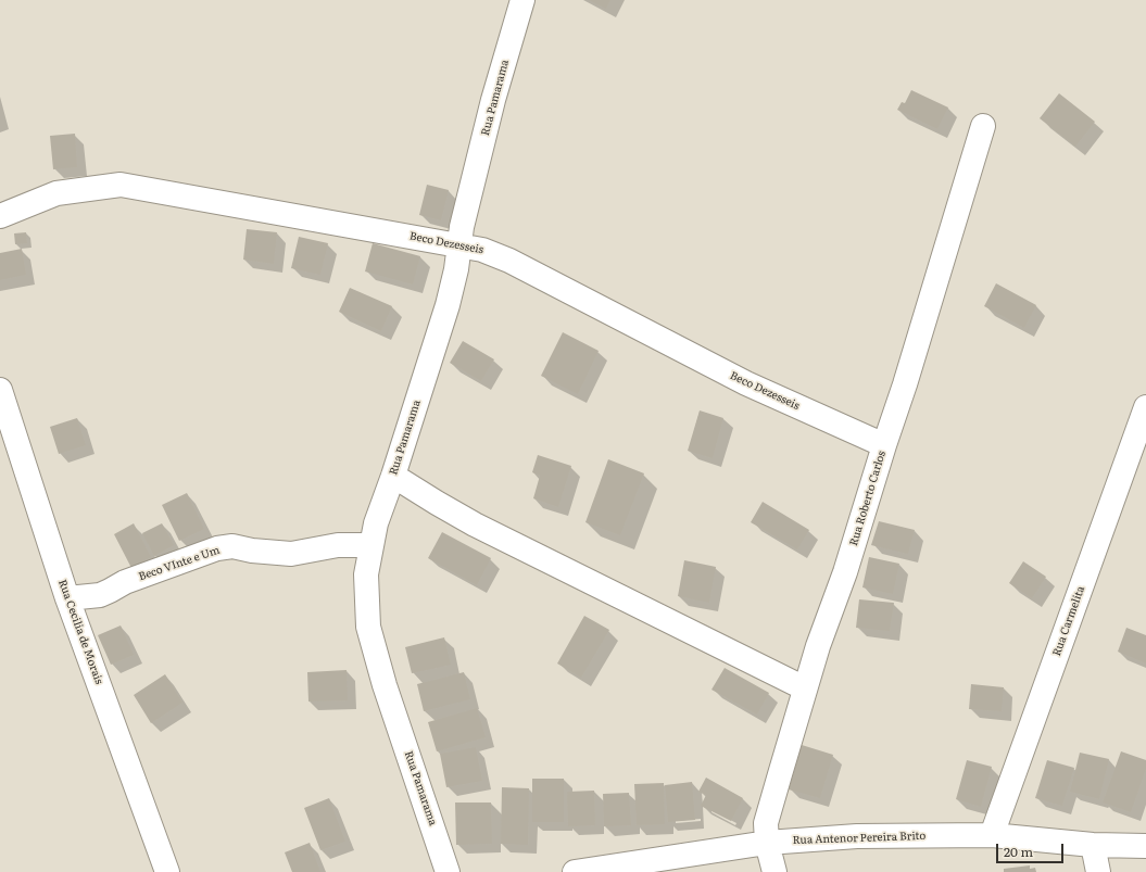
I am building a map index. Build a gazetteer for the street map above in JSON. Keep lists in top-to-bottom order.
{
  "streets": {
    "street": [
      "Rua Pamarama",
      "Beco Dezesseis",
      "Rua Roberto Carlos",
      "Beco VInte e Um",
      "Rua Carmelita",
      "Rua Cecilia de Morais",
      "Rua Antenor Pereira Brito"
    ]
  },
  "crossings": [
    ["Rua Pamarama", "Beco Dezesseis"],
    ["Rua Pamarama", "Beco VInte e Um"],
    ["Beco Dezesseis", "Rua Roberto Carlos"],
    ["Rua Roberto Carlos", "Rua Antenor Pereira Brito"],
    ["Beco VInte e Um", "Rua Cecilia de Morais"],
    ["Rua Carmelita", "Rua Antenor Pereira Brito"]
  ],
  "scale_bar": "20 m"
}
